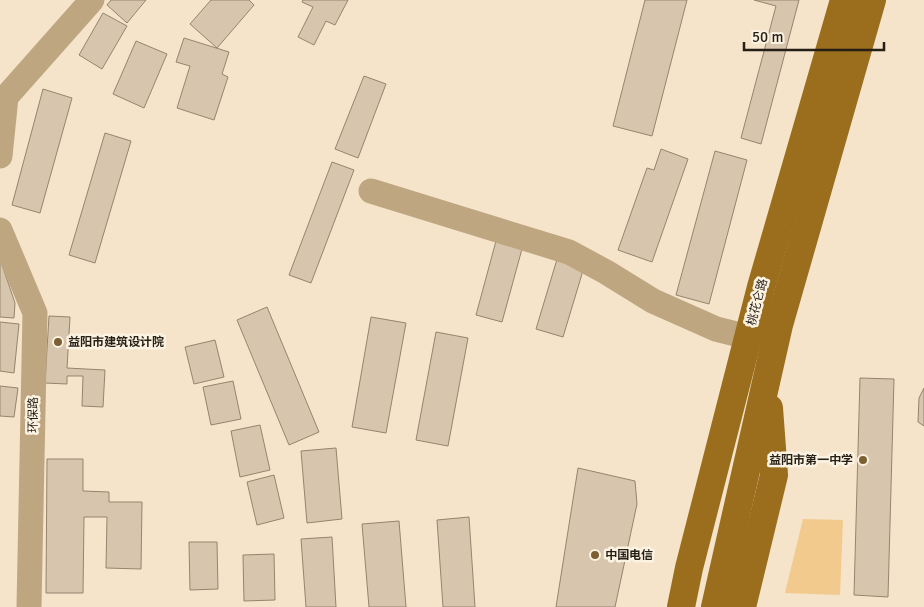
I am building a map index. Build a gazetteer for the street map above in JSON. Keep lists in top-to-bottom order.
{
  "streets": {
    "main road": ["桃花仑路"],
    "street": ["环保路"]
  },
  "places": ["益阳市建筑设计院", "益阳市第一中学", "中国电信"],
  "scale_bar": "50 m"
}
